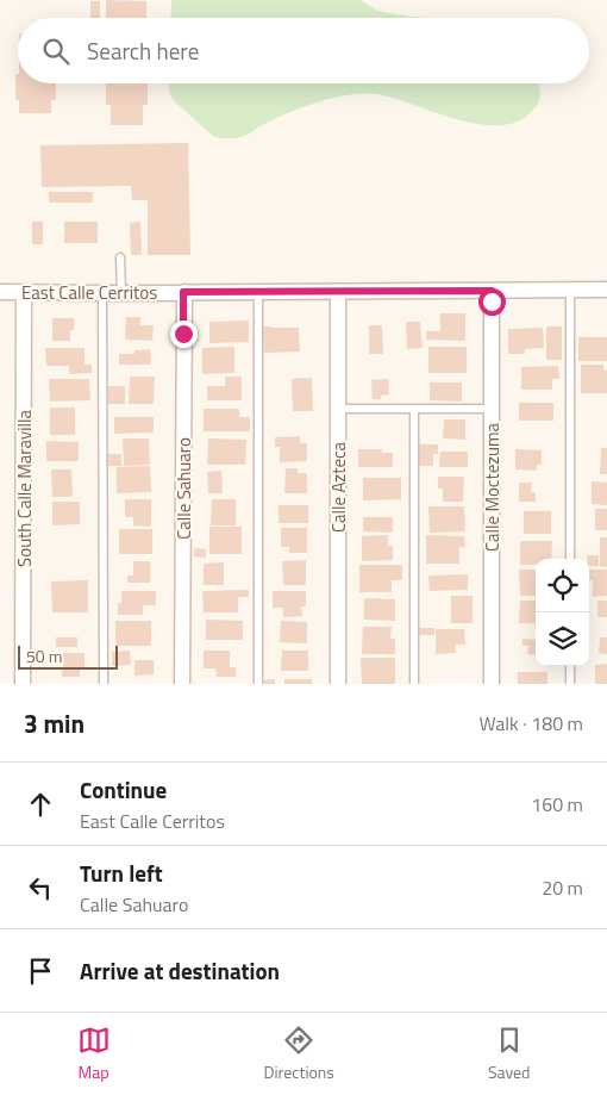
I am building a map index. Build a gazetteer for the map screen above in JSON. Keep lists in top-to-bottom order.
{
  "streets": {
    "street": [
      "East Calle Cerritos",
      "Calle Azteca",
      "Calle Moctezuma",
      "South Calle Maravilla",
      "Calle Sahuaro"
    ]
  },
  "crossings": [
    ["East Calle Cerritos", "Calle Azteca"],
    ["East Calle Cerritos", "Calle Moctezuma"],
    ["East Calle Cerritos", "South Calle Maravilla"],
    ["East Calle Cerritos", "Calle Sahuaro"]
  ],
  "scale_bar": "50 m",
  "page": {
    "search": "Search here",
    "scale": "50 m",
    "heading": ["3 min", "Walk · 180 m"],
    "list": [
      ["Continue", "East Calle Cerritos", "160 m"],
      ["Turn left", "Calle Sahuaro", "20 m"],
      "Arrive at destination"
    ],
    "nav": ["Map", "Directions", "Saved"]
  }
}
